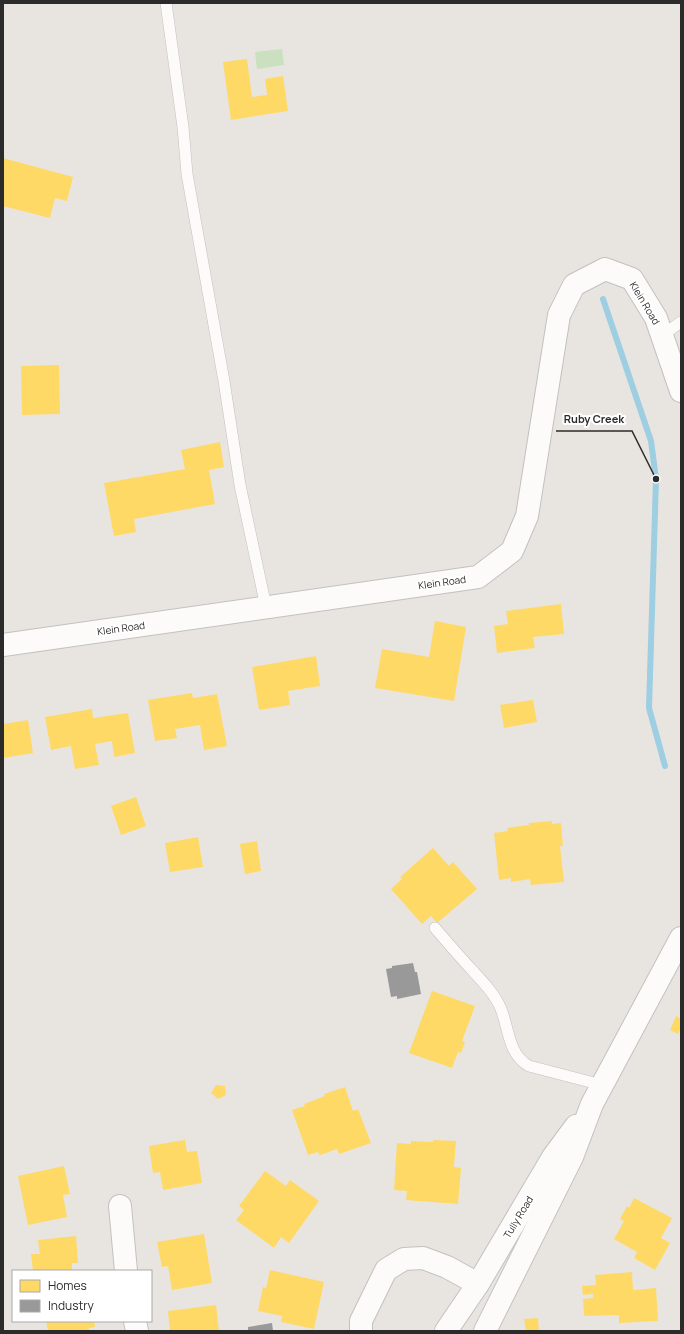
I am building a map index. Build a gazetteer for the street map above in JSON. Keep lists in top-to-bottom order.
{
  "streets": {
    "street": ["Klein Road", "Tully Road"]
  },
  "places": ["Ruby Creek"],
  "legend": ["Homes", "Industry"]
}
